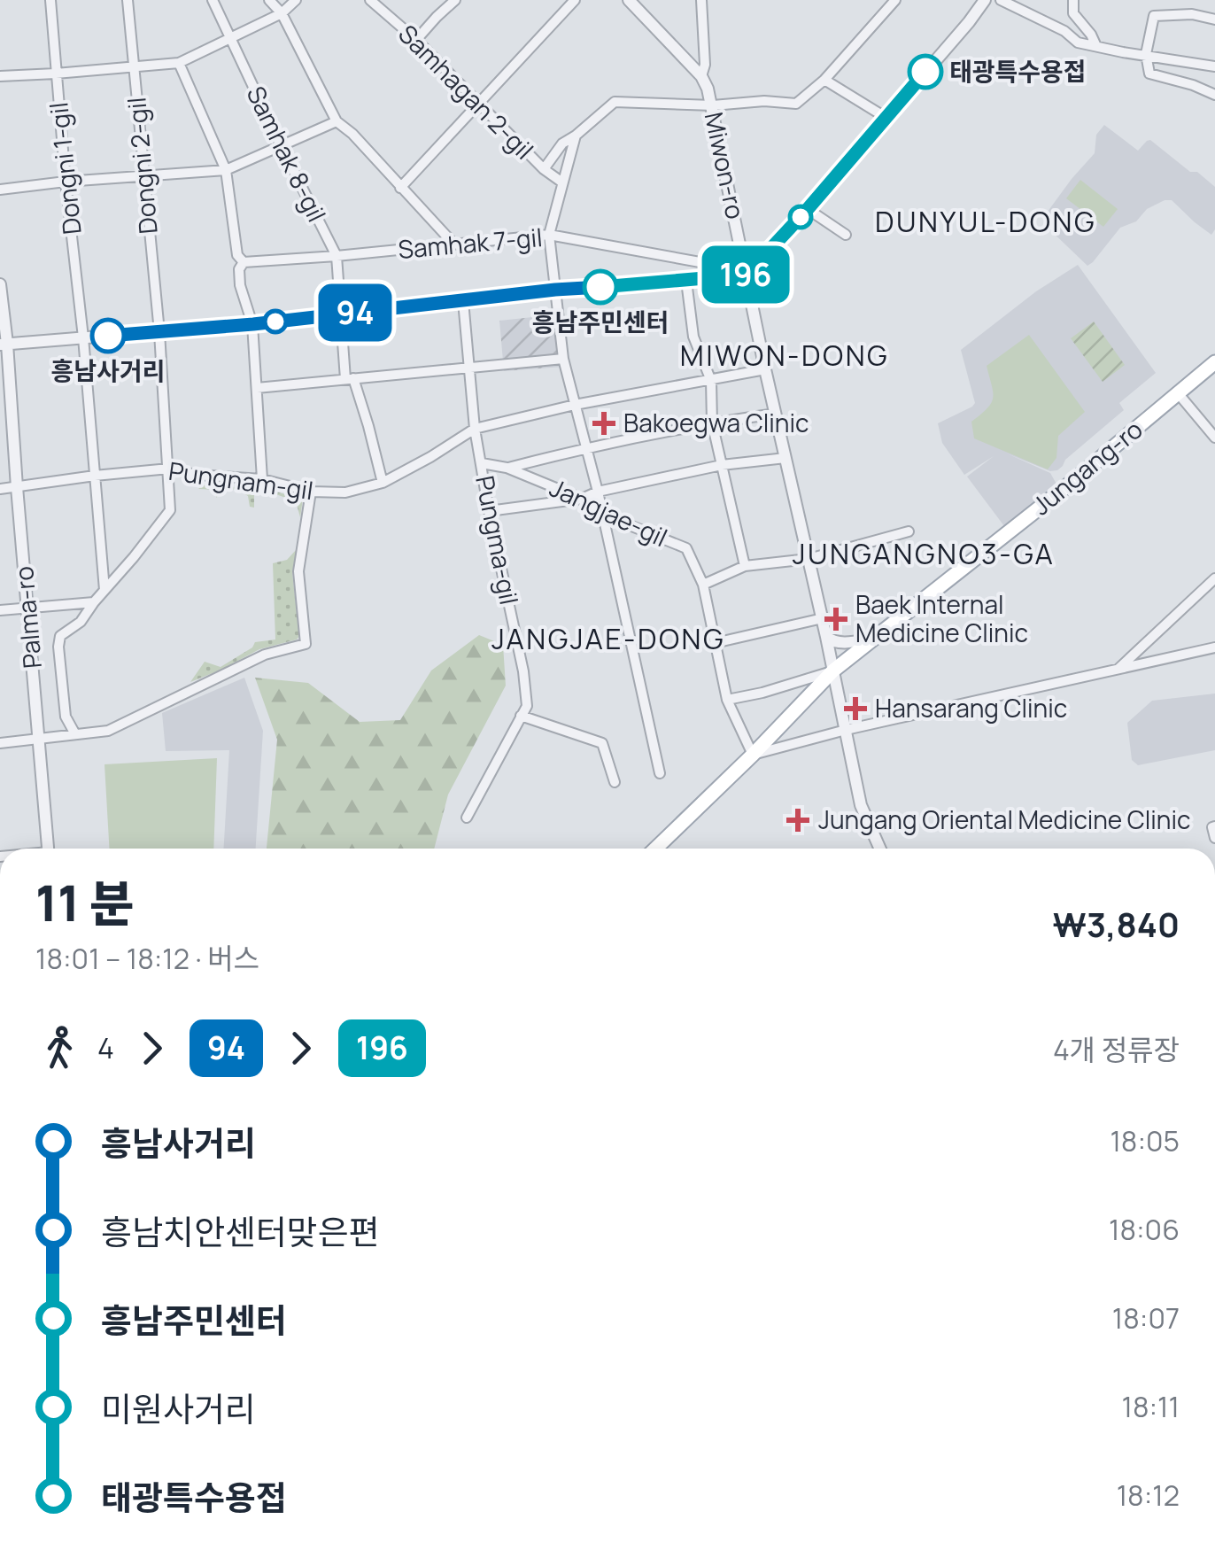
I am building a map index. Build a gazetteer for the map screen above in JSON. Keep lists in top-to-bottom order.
{
  "streets": {
    "main road": ["Jungang-ro"],
    "street": [
      "Samhagan 2-gil",
      "Samhak 8-gil",
      "Dongni 2-gil",
      "Miwon-ro",
      "Dongni 1-gil",
      "Samhak 7-gil",
      "Pungnam-gil",
      "Jangjae-gil",
      "Pungma-gil",
      "Palma-ro"
    ]
  },
  "crossings": [
    ["Samhak 8-gil", "Samhak 7-gil"],
    ["Samhak 8-gil", "Pungnam-gil"],
    ["Dongni 2-gil", "Dongni 1-gil"],
    ["Dongni 2-gil", "Pungnam-gil"],
    ["Miwon-ro", "Samhak 7-gil"],
    ["Miwon-ro", "Jungang-ro"],
    ["Miwon-ro", "Pungnam-gil"],
    ["Dongni 1-gil", "Pungnam-gil"],
    ["Jungang-ro", "Jangjae-gil"],
    ["Pungnam-gil", "Pungma-gil"],
    ["Pungnam-gil", "Palma-ro"],
    ["Jangjae-gil", "Pungma-gil"]
  ],
  "districts": [
    "DUNYUL-DONG",
    "MIWON-DONG",
    "JUNGANGNO3-GA",
    "JANGJAE-DONG"
  ],
  "places": {
    "other": ["태광특수용접", "흥남주민센터", "흥남사거리"],
    "health": [
      "Bakoegwa Clinic",
      "Baek Internal Medicine Clinic",
      "Hansarang Clinic",
      "Jungang Oriental Medicine Clinic"
    ]
  },
  "lines": ["bus line 196", "bus line 94"],
  "page": {
    "on_map": ["94", "196"],
    "heading": ["11 분", "18:01 – 18:12 · 버스", "₩3,840"],
    "legs": [
      "4",
      "94",
      "196",
      "4개 정류장"
    ],
    "list": [
      {
        "name": "흥남사거리",
        "value": "18:05"
      },
      {
        "name": "흥남치안센터맞은편",
        "value": "18:06"
      },
      {
        "name": "흥남주민센터",
        "value": "18:07"
      },
      {
        "name": "미원사거리",
        "value": "18:11"
      },
      {
        "name": "태광특수용접",
        "value": "18:12"
      }
    ]
  }
}
